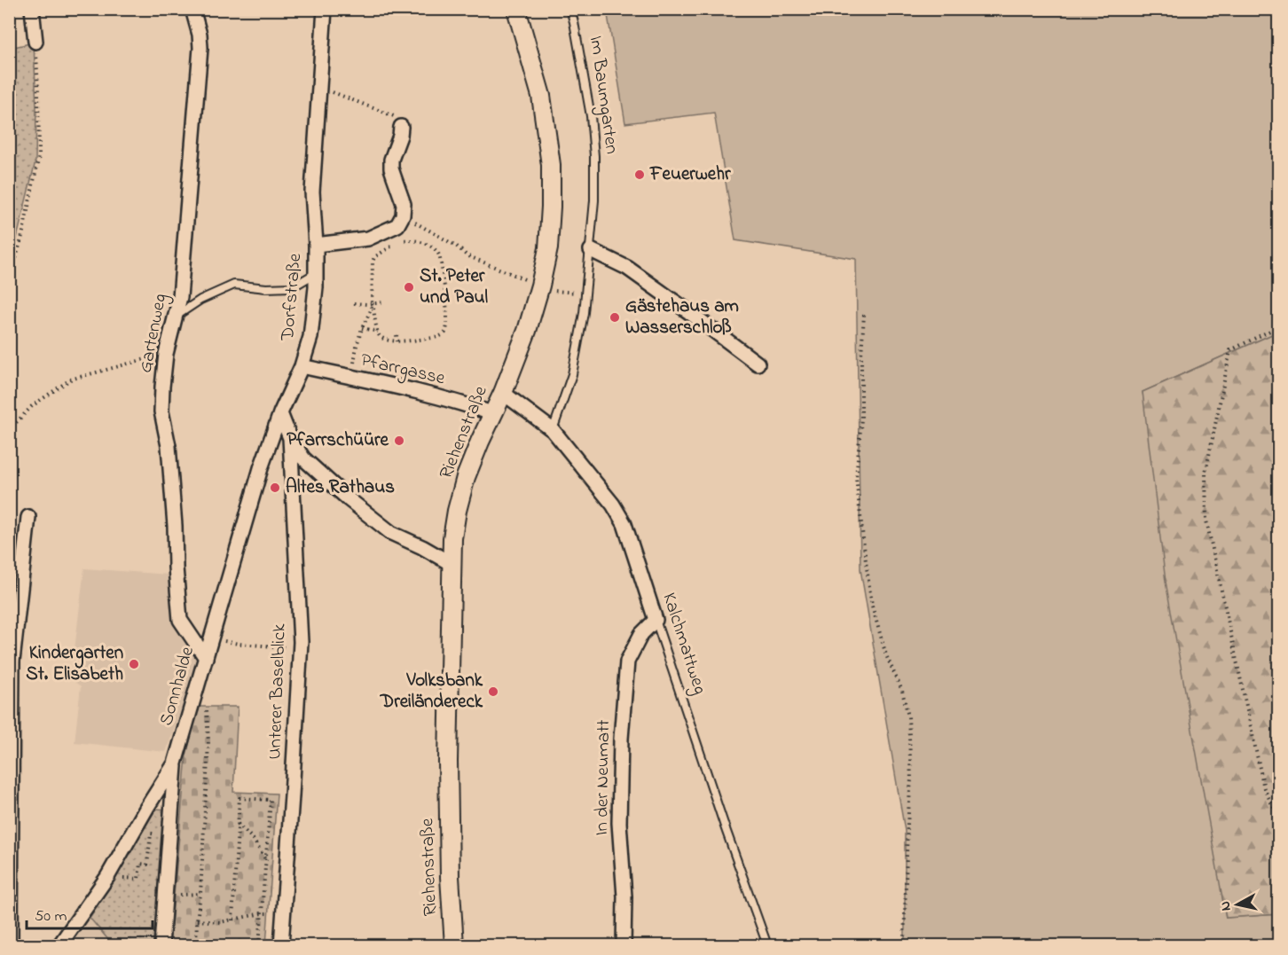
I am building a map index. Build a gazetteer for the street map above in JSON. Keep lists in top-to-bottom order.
{
  "streets": {
    "street": [
      "Dorfstraße",
      "Gartenweg",
      "Pfarrgasse",
      "Riehenstraße",
      "Kalchmattweg",
      "Sonnhalde",
      "Unterer Baselblick",
      "In der Neumatt"
    ],
    "lane": ["Im Baumgarten"]
  },
  "crossings": [
    ["Im Baumgarten", "Kalchmattweg"],
    ["Dorfstraße", "Pfarrgasse"],
    ["Dorfstraße", "Sonnhalde"],
    ["Gartenweg", "Sonnhalde"],
    ["Pfarrgasse", "Riehenstraße"],
    ["Riehenstraße", "Kalchmattweg"],
    ["Kalchmattweg", "In der Neumatt"]
  ],
  "places": [
    "Feuerwehr",
    "St. Peter und Paul",
    "Gästehaus am Wasserschloß",
    "Pfarrschüüre",
    "Altes Rathaus",
    "Kindergarten St. Elisabeth",
    "Volksbank Dreiländereck"
  ],
  "scale_bar": "50 m",
  "north": "left"
}
